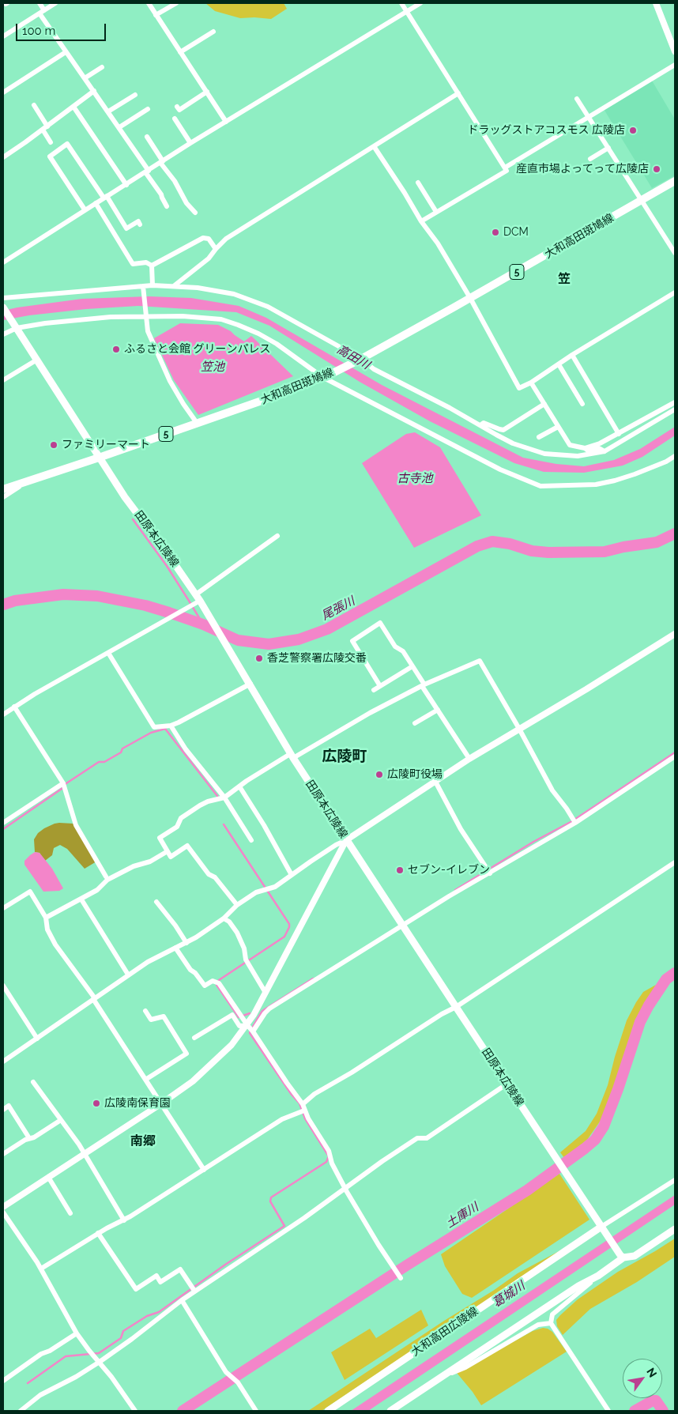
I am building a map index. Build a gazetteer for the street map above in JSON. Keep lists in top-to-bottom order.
{
  "streets": {
    "main road": [
      "大和高田斑鳩線",
      "5",
      "田原本広陵線",
      "大和高田広陵線"
    ]
  },
  "crossings": [
    ["大和高田斑鳩線", "田原本広陵線"],
    ["田原本広陵線", "大和高田広陵線"]
  ],
  "districts": ["笠", "広陵町", "南郷"],
  "water": [
    "高田川",
    "笠池",
    "古寺池",
    "尾張川",
    "土庫川",
    "葛城川"
  ],
  "places": [
    "ドラッグストアコスモス 広陵店",
    "産直市場よってって広陵店",
    "DCM",
    "ふるさと会館 グリーンパレス",
    "ファミリーマート",
    "香芝警察署広陵交番",
    "広陵町役場",
    "セブン-イレブン",
    "広陵南保育園"
  ],
  "scale_bar": "100 m",
  "north": "top right"
}
